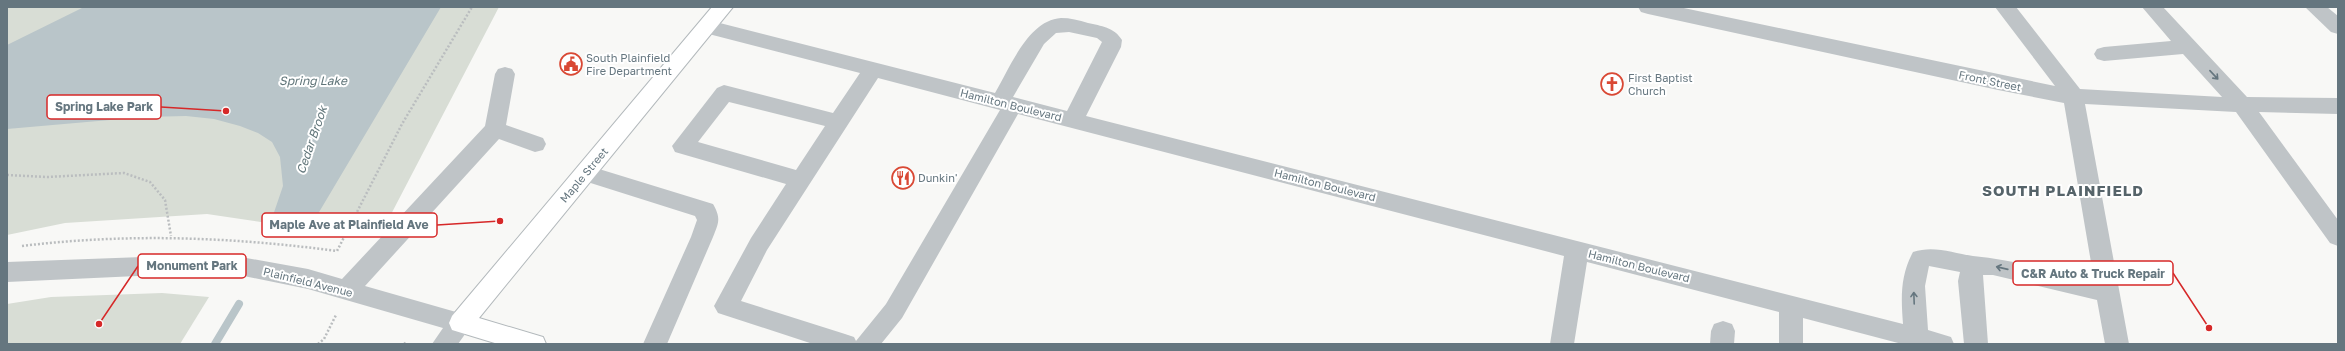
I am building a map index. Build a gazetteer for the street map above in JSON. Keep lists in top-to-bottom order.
{
  "streets": {
    "main road": ["Maple Street"],
    "street": ["Front Street", "Hamilton Boulevard", "Plainfield Avenue"]
  },
  "crossings": [
    ["Hamilton Boulevard", "Maple Street"],
    ["Maple Street", "Plainfield Avenue"]
  ],
  "districts": ["SOUTH PLAINFIELD"],
  "water": ["Spring Lake", "Cedar Brook"],
  "places": {
    "public building": ["South Plainfield Fire Department"],
    "church": ["First Baptist Church"],
    "other": [
      "Spring Lake Park",
      "Maple Ave at Plainfield Ave",
      "Monument Park",
      "C&R Auto & Truck Repair"
    ],
    "restaurant": ["Dunkin'"]
  }
}
